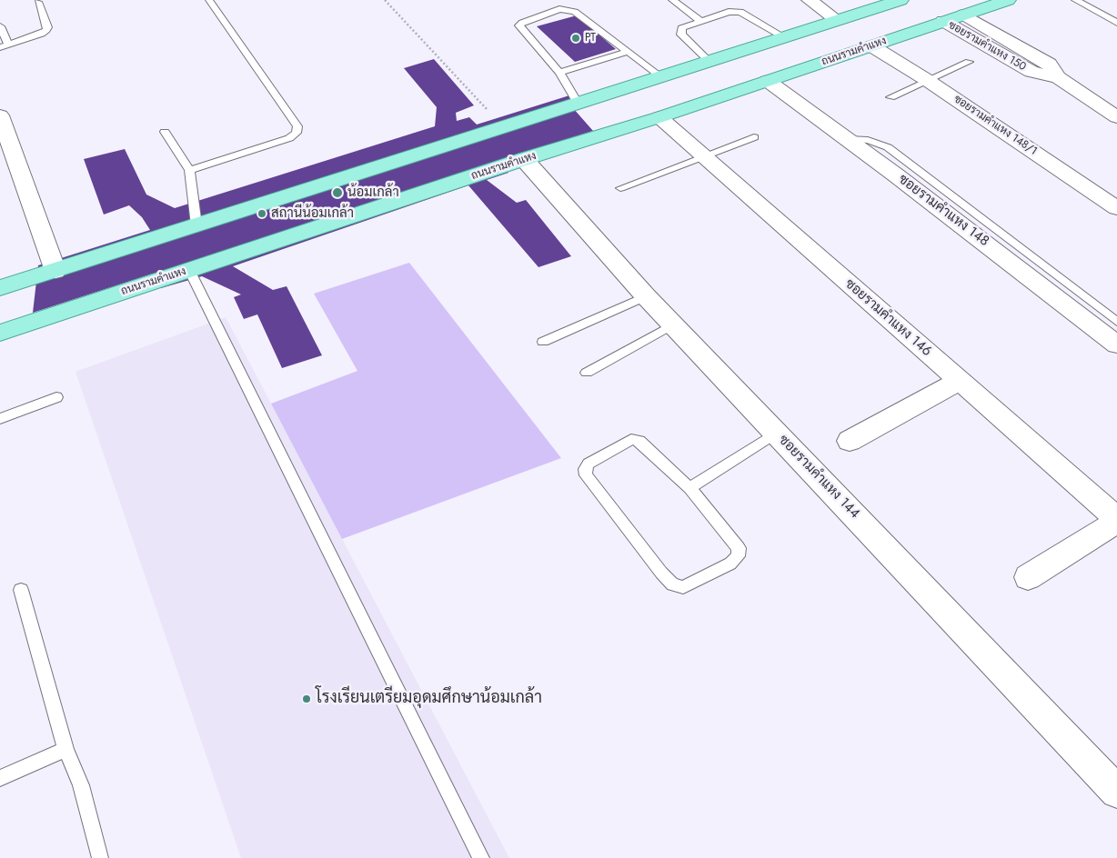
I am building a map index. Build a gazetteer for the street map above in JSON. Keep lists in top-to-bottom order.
{
  "streets": {
    "main road": ["ถนนรามคำแหง"],
    "street": [
      "ซอยรามคำแหง 150",
      "ซอยรามคำแหง 148/1",
      "ซอยรามคำแหง 148",
      "ซอยรามคำแหง 146",
      "ซอยรามคำแหง 144"
    ]
  },
  "crossings": [
    ["ซอยรามคำแหง 150", "ถนนรามคำแหง"],
    ["ถนนรามคำแหง", "ซอยรามคำแหง 148/1"],
    ["ถนนรามคำแหง", "ซอยรามคำแหง 148"],
    ["ถนนรามคำแหง", "ซอยรามคำแหง 146"],
    ["ถนนรามคำแหง", "ซอยรามคำแหง 144"]
  ],
  "places": [
    "PT",
    "น้อมเกล้า",
    "สถานีน้อมเกล้า",
    "โรงเรียนเตรียมอุดมศึกษาน้อมเกล้า"
  ]
}
